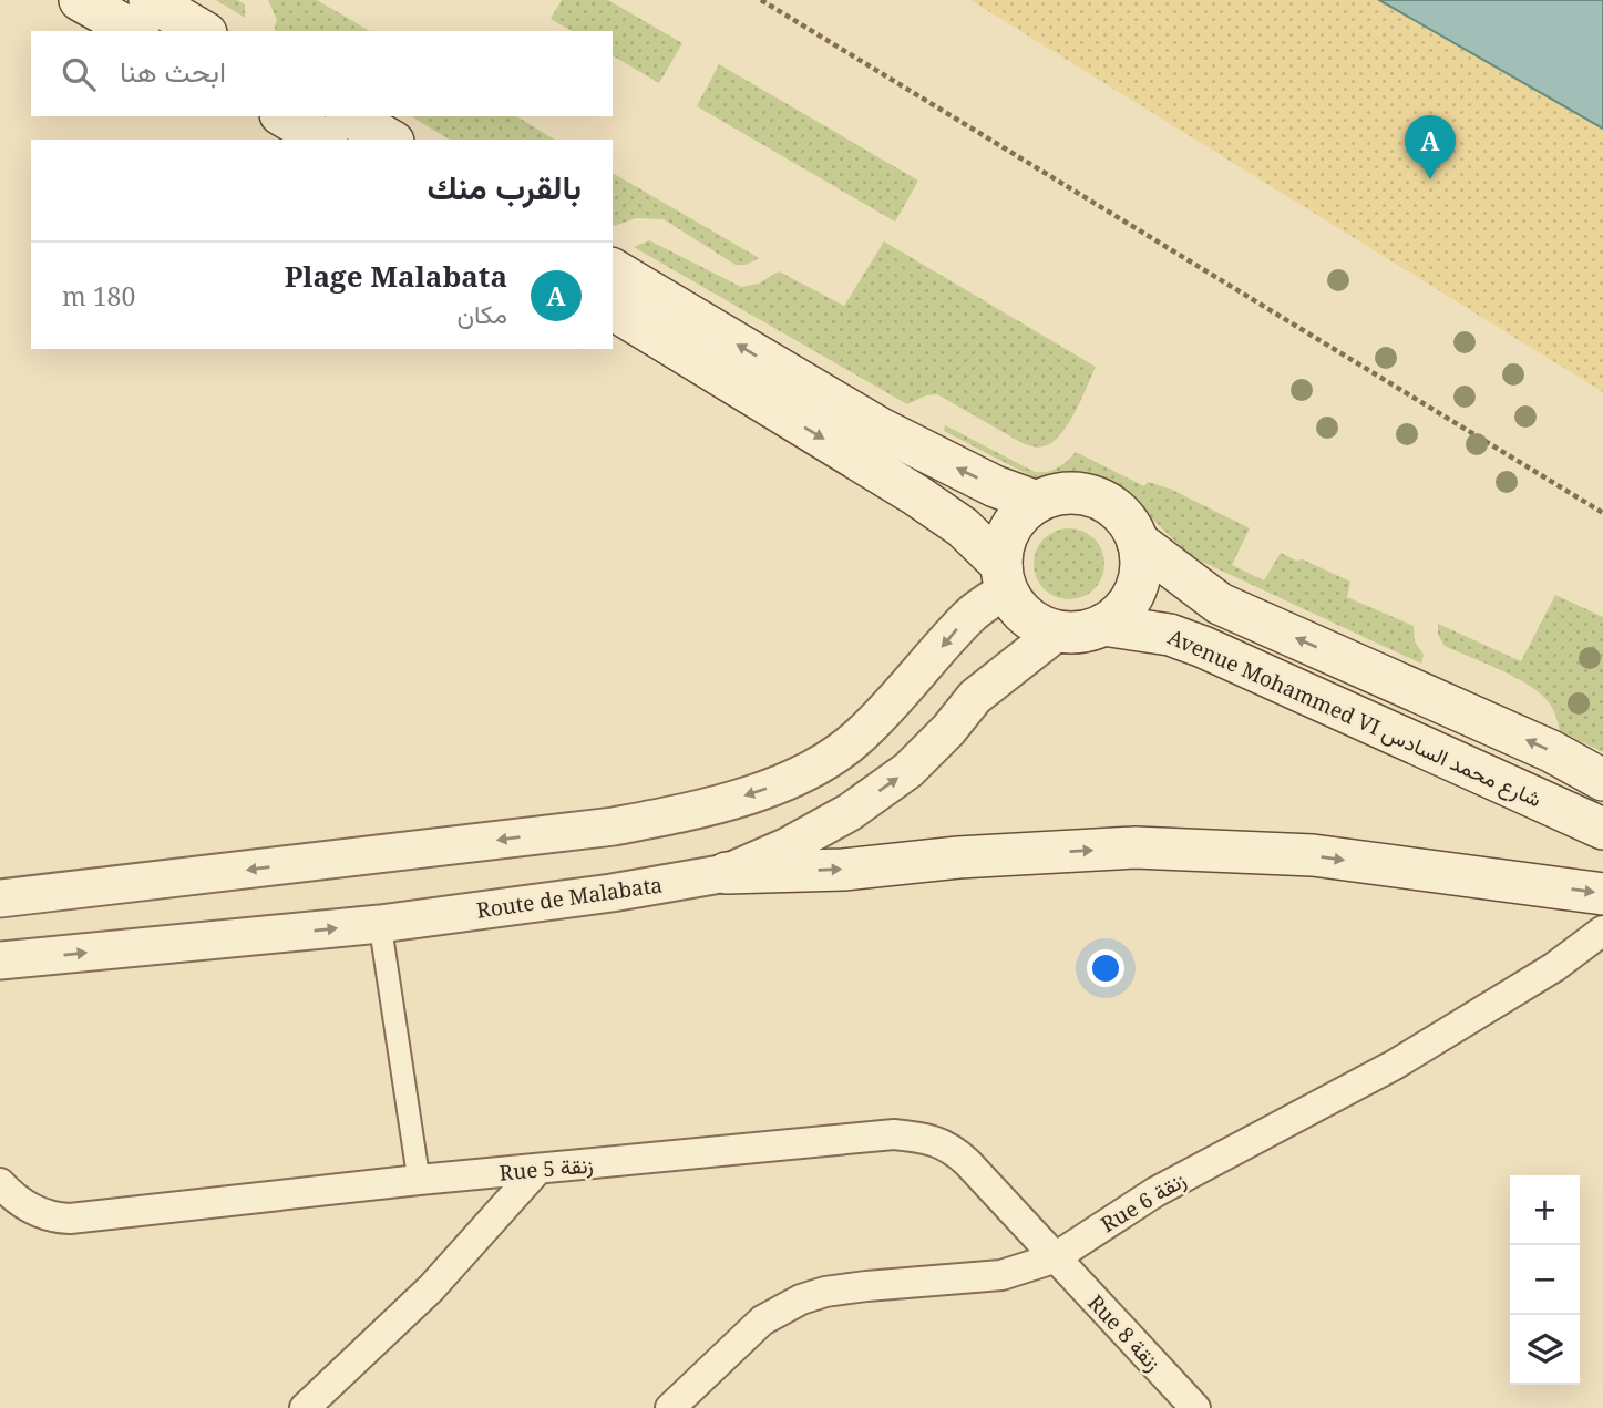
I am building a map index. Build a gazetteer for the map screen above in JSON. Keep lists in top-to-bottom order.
{
  "streets": {
    "main road": ["Avenue Mohammed VI شارع محمد السادس"],
    "street": [
      "Route de Malabata",
      "Rue 5 زنقة",
      "Rue 6 زنقة",
      "Rue 8 زنقة"
    ]
  },
  "crossings": [
    ["Avenue Mohammed VI شارع محمد السادس", "Route de Malabata"],
    ["Rue 5 زنقة", "Rue 6 زنقة"],
    ["Rue 5 زنقة", "Rue 8 زنقة"],
    ["Rue 6 زنقة", "Rue 8 زنقة"]
  ],
  "page": {
    "search": "ابحث هنا",
    "pins": "A",
    "heading": "بالقرب منك",
    "list": [
      {
        "mark": "A",
        "name": "Plage Malabata",
        "note": "مكان",
        "value": "180 m"
      }
    ],
    "map_buttons": ["+", "−"]
  }
}
